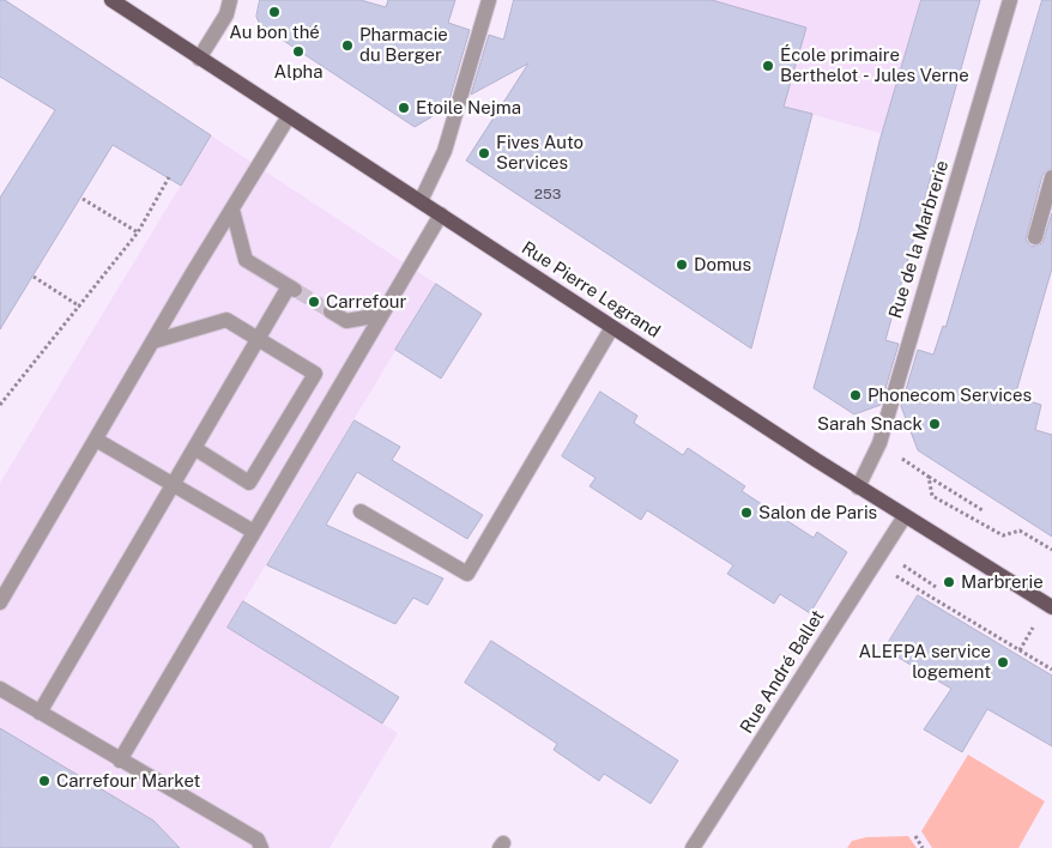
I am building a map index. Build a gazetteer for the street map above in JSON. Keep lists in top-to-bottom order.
{
  "streets": {
    "main road": ["Rue Pierre Legrand"],
    "street": ["Rue de la Marbrerie", "Rue André Ballet"]
  },
  "crossings": [
    ["Rue de la Marbrerie", "Rue Pierre Legrand"],
    ["Rue Pierre Legrand", "Rue André Ballet"]
  ],
  "places": [
    "Au bon thé",
    "Pharmacie du Berger",
    "Alpha",
    "École primaire Berthelot - Jules Verne",
    "Etoile Nejma",
    "Fives Auto Services",
    "Domus",
    "Carrefour",
    "Phonecom Services",
    "Sarah Snack",
    "Salon de Paris",
    "Marbrerie",
    "ALEFPA service logement",
    "Carrefour Market"
  ],
  "house_numbers": ["253"]
}
